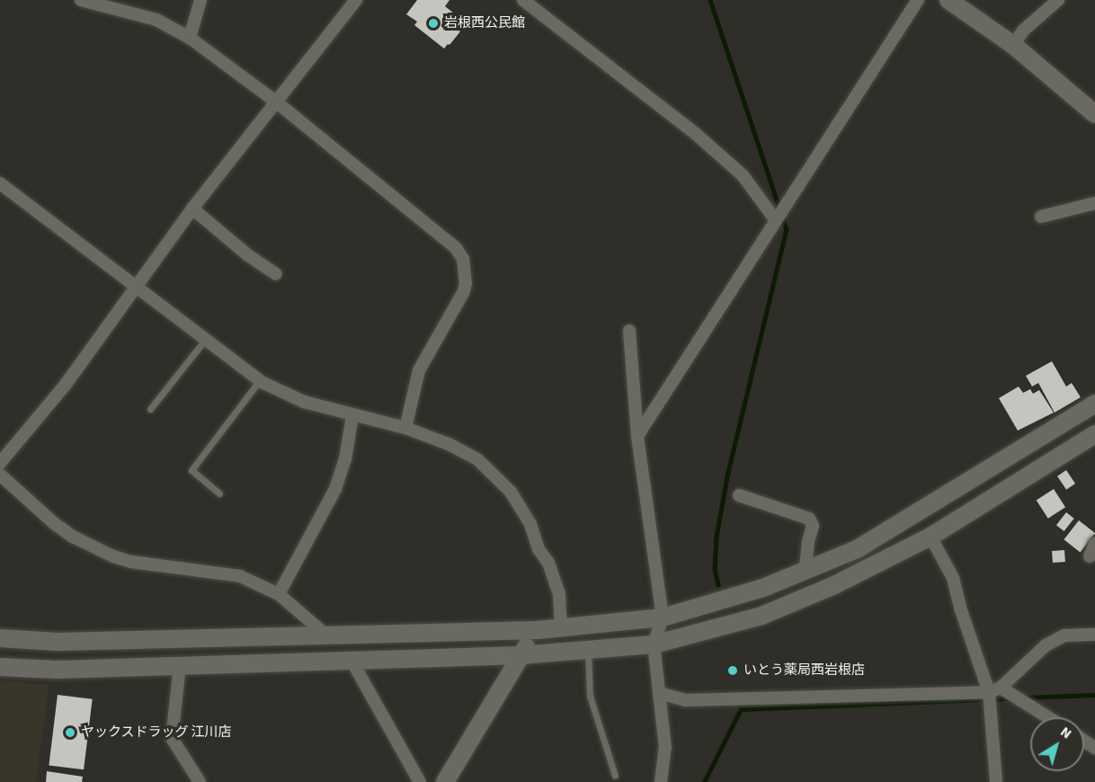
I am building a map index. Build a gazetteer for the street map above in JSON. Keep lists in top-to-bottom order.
{
  "places": ["岩根西公民館", "いとう薬局西岩根店", "ヤックスドラッグ 江川店"],
  "north": "top right"
}
